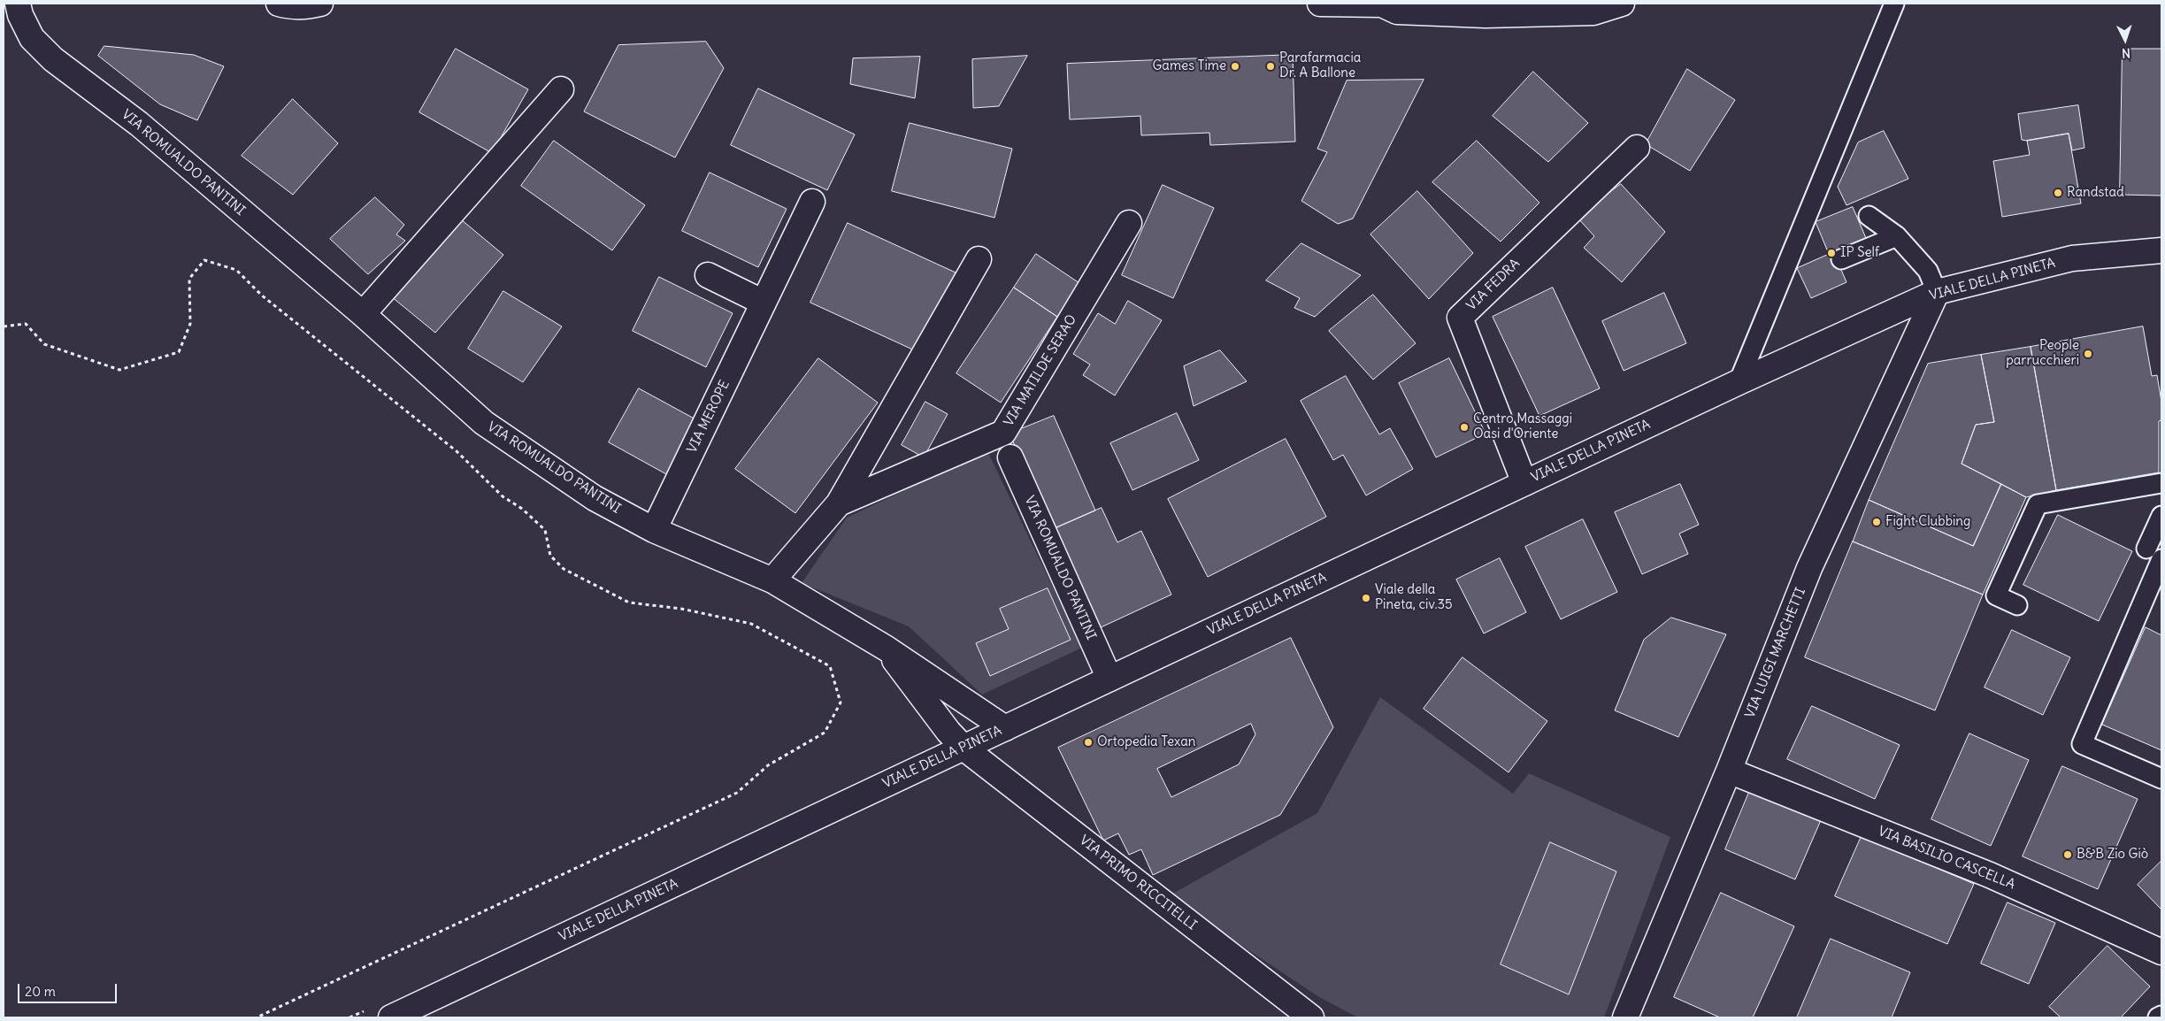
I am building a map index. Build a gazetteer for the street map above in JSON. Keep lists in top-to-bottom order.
{
  "streets": {
    "street": [
      "VIA ROMUALDO PANTINI",
      "VIALE DELLA PINETA",
      "VIA FEDRA",
      "VIA MATILDE SERAO",
      "VIA MEROPE",
      "VIA LUIGI MARCHETTI",
      "VIA BASILIO CASCELLA",
      "VIA PRIMO RICCITELLI"
    ]
  },
  "crossings": [
    ["VIA ROMUALDO PANTINI", "VIALE DELLA PINETA"],
    ["VIA ROMUALDO PANTINI", "VIA MATILDE SERAO"],
    ["VIA ROMUALDO PANTINI", "VIA MEROPE"],
    ["VIA ROMUALDO PANTINI", "VIA PRIMO RICCITELLI"],
    ["VIALE DELLA PINETA", "VIA FEDRA"],
    ["VIALE DELLA PINETA", "VIA LUIGI MARCHETTI"],
    ["VIALE DELLA PINETA", "VIA PRIMO RICCITELLI"],
    ["VIA LUIGI MARCHETTI", "VIA BASILIO CASCELLA"]
  ],
  "places": [
    "Games Time",
    "Parafarmacia Dr. A Ballone",
    "Randstad",
    "IP Self",
    "People parrucchieri",
    "Centro Massaggi Oasi d'Oriente",
    "Fight Clubbing",
    "Viale della Pineta, civ.35",
    "Ortopedia Texan",
    "B&B Zio Giò"
  ],
  "scale_bar": "20 m",
  "north": "bottom"
}
